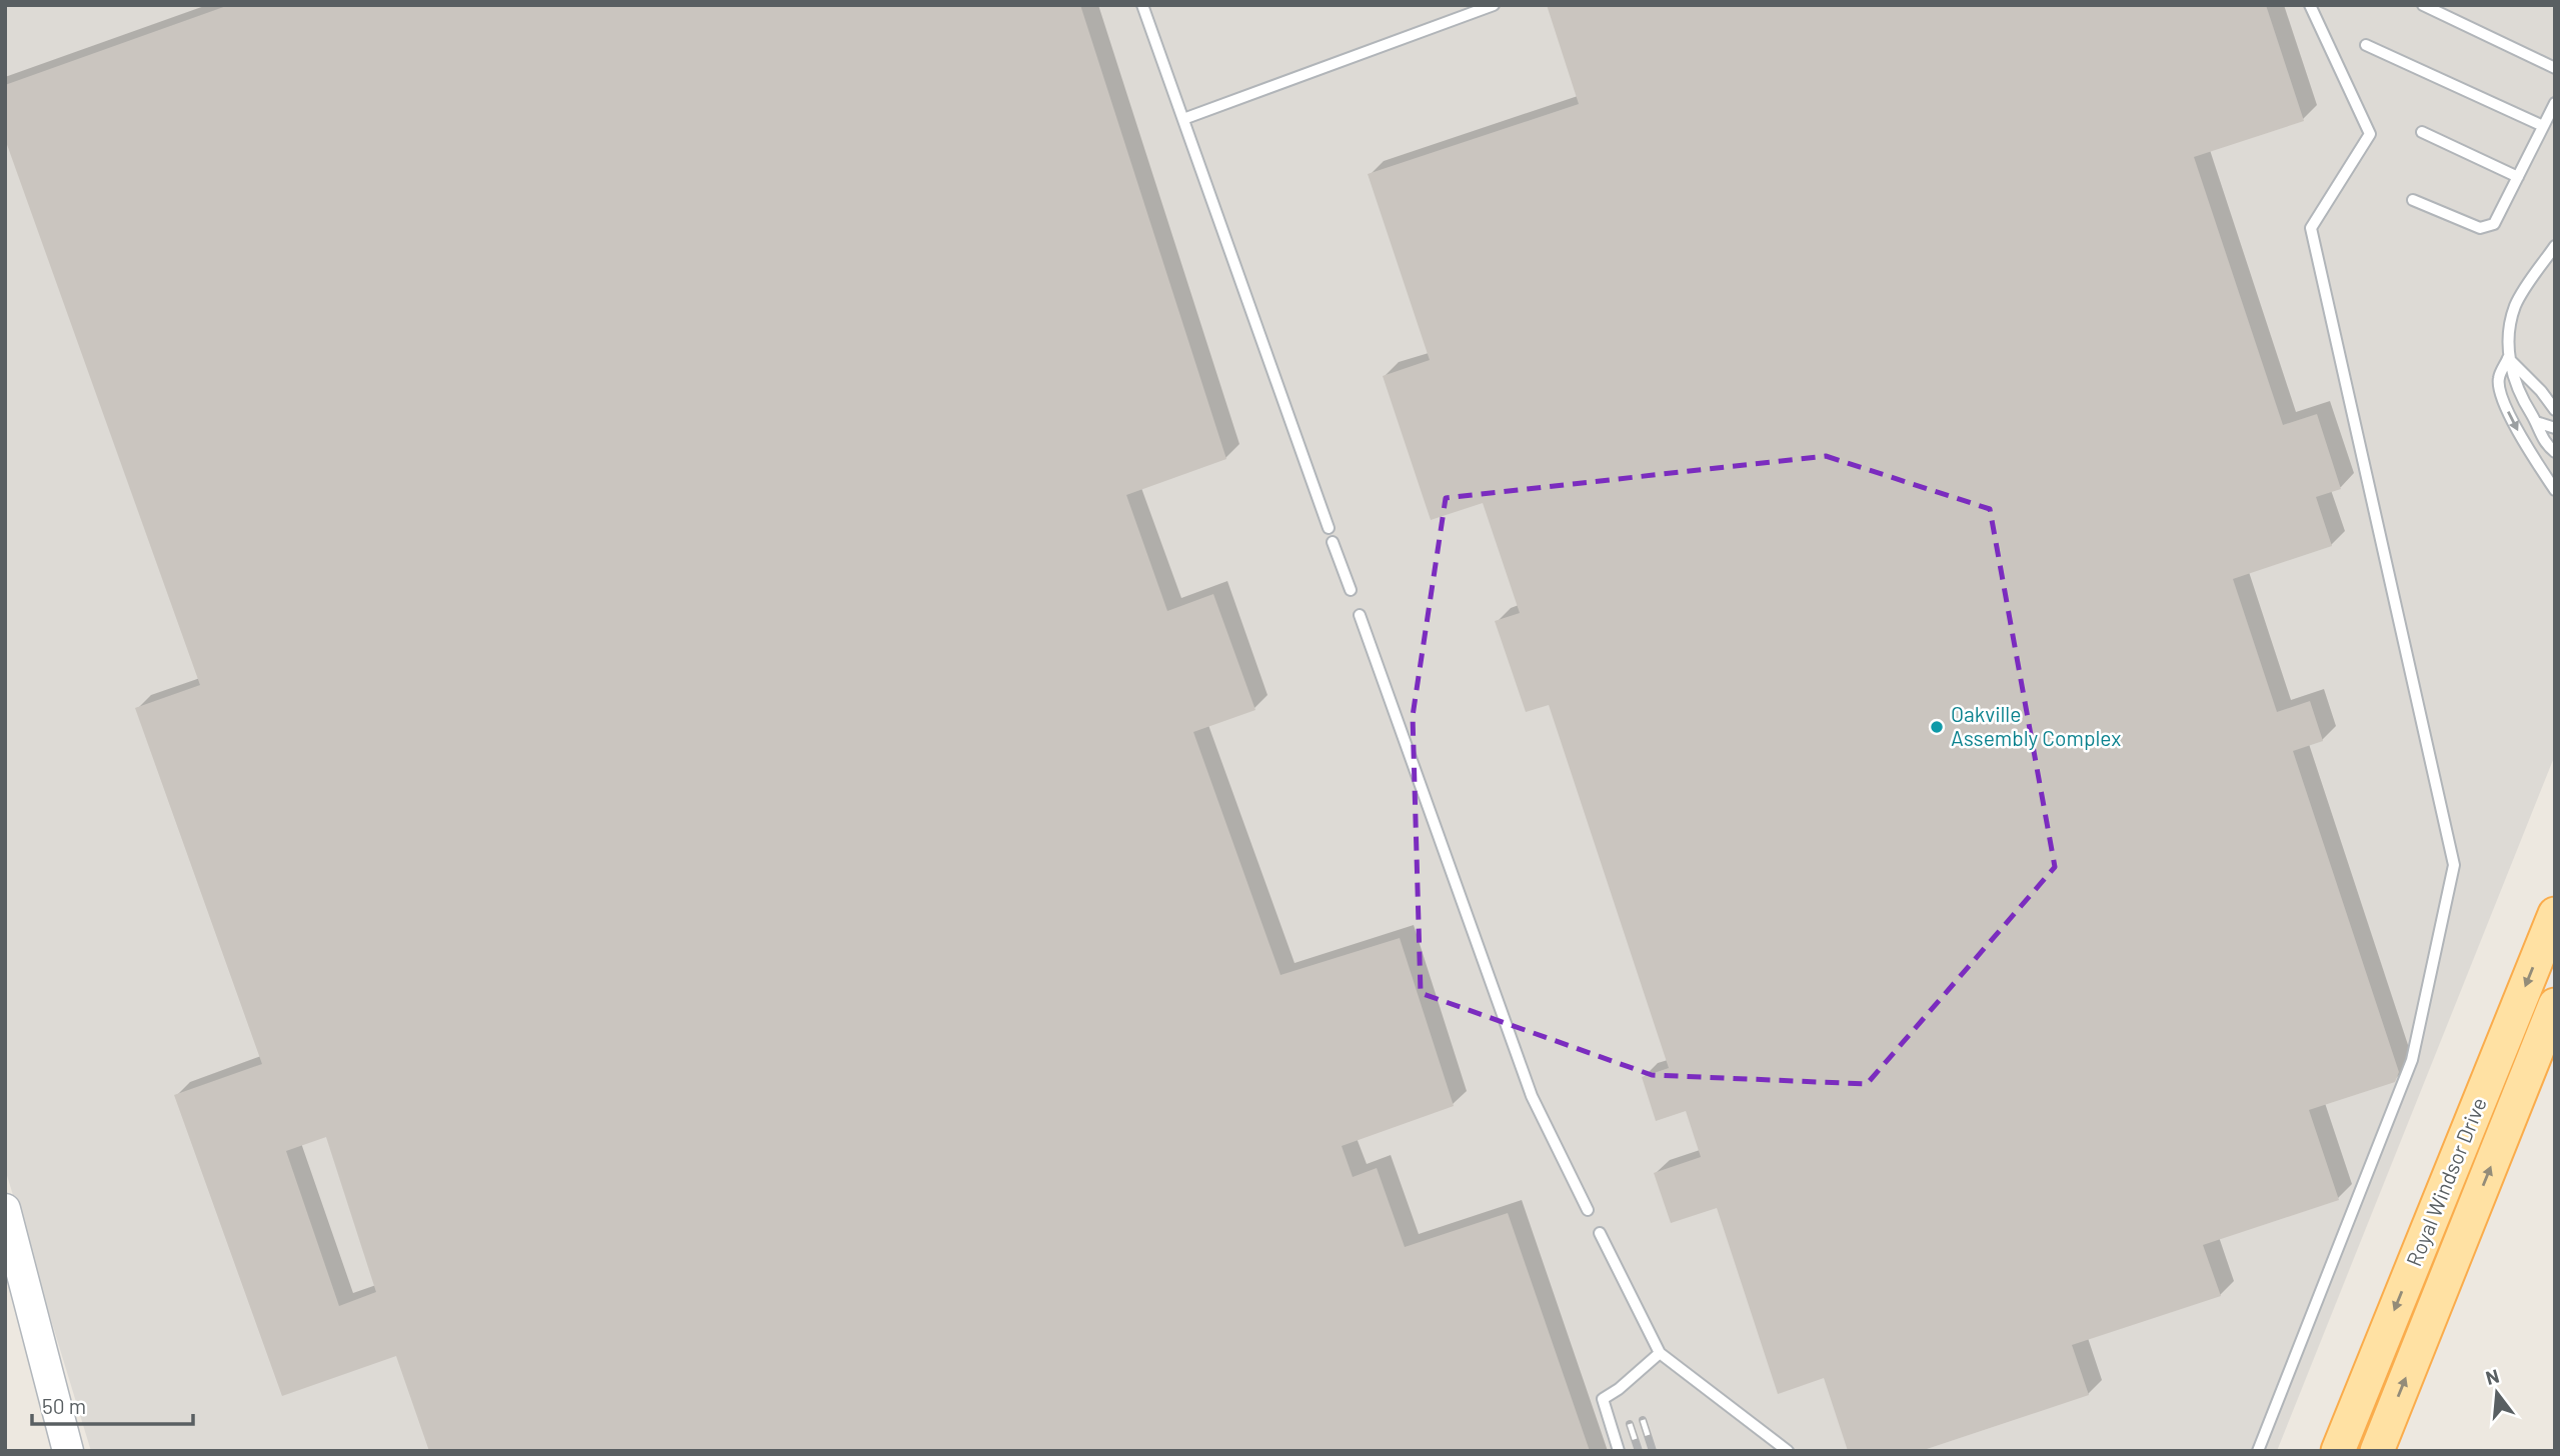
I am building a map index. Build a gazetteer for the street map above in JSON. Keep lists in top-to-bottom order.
{
  "streets": {
    "main road": ["Royal Windsor Drive"]
  },
  "places": ["Oakville Assembly Complex"],
  "scale_bar": "50 m",
  "north": "top"
}
